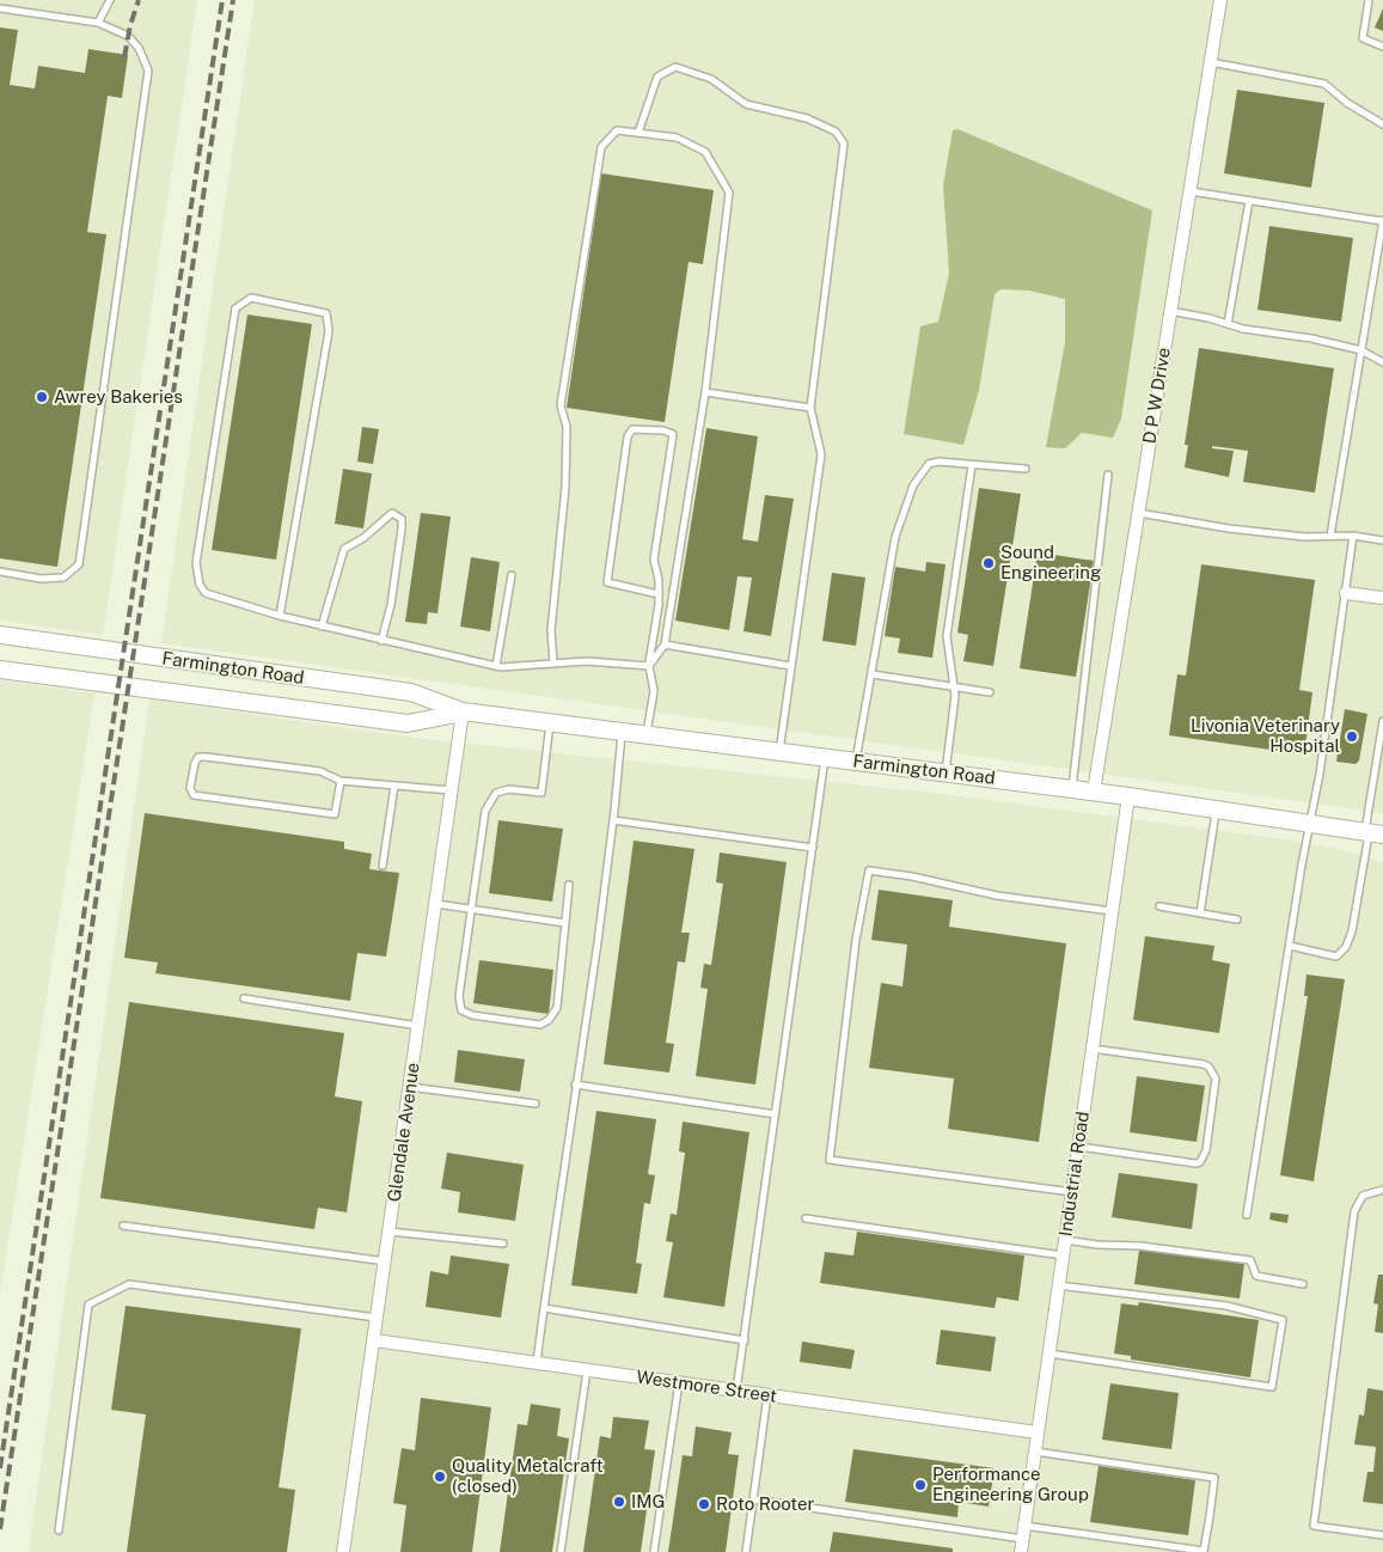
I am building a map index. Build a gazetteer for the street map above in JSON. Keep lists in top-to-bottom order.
{
  "streets": {
    "main road": ["Farmington Road"],
    "street": [
      "D P W Drive",
      "Glendale Avenue",
      "Industrial Road",
      "Westmore Street"
    ]
  },
  "crossings": [
    ["D P W Drive", "Farmington Road"],
    ["Farmington Road", "Glendale Avenue"],
    ["Farmington Road", "Industrial Road"],
    ["Glendale Avenue", "Westmore Street"],
    ["Industrial Road", "Westmore Street"]
  ],
  "places": [
    "Awrey Bakeries",
    "Sound Engineering",
    "Livonia Veterinary Hospital",
    "Quality Metalcraft (closed)",
    "Performance Engineering Group",
    "IMG",
    "Roto Rooter"
  ]
}
